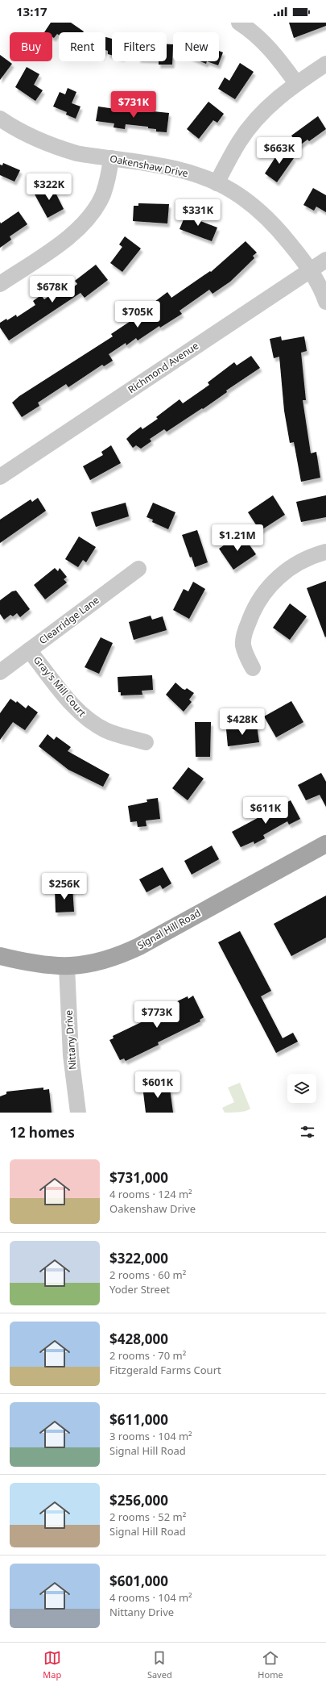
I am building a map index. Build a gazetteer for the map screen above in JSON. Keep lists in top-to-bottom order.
{
  "streets": {
    "main road": ["Signal Hill Road"],
    "street": [
      "Oakenshaw Drive",
      "Richmond Avenue",
      "Clearridge Lane",
      "Gray's Mill Court",
      "Nittany Drive"
    ]
  },
  "crossings": [
    ["Oakenshaw Drive", "Richmond Avenue"],
    ["Clearridge Lane", "Gray's Mill Court"],
    ["Signal Hill Road", "Nittany Drive"]
  ],
  "page": {
    "status": "13:17",
    "chip": [
      "Buy",
      "Rent",
      "Filters",
      "New"
    ],
    "price": [
      "$731K",
      "$663K",
      "$322K",
      "$331K",
      "$678K",
      "$705K",
      "$1.21M",
      "$428K",
      "$611K",
      "$256K",
      "$773K",
      "$601K"
    ],
    "heading": "12 homes",
    "list": [
      {
        "name": "$731,000",
        "note": "4 rooms · 124 m² · Oakenshaw Drive"
      },
      {
        "name": "$322,000",
        "note": "2 rooms · 60 m² · Yoder Street"
      },
      {
        "name": "$428,000",
        "note": "2 rooms · 70 m² · Fitzgerald Farms Court"
      },
      {
        "name": "$611,000",
        "note": "3 rooms · 104 m² · Signal Hill Road"
      },
      {
        "name": "$256,000",
        "note": "2 rooms · 52 m² · Signal Hill Road"
      },
      {
        "name": "$601,000",
        "note": "4 rooms · 104 m² · Nittany Drive"
      }
    ],
    "tabs": ["Map", "Saved", "Home"]
  }
}
